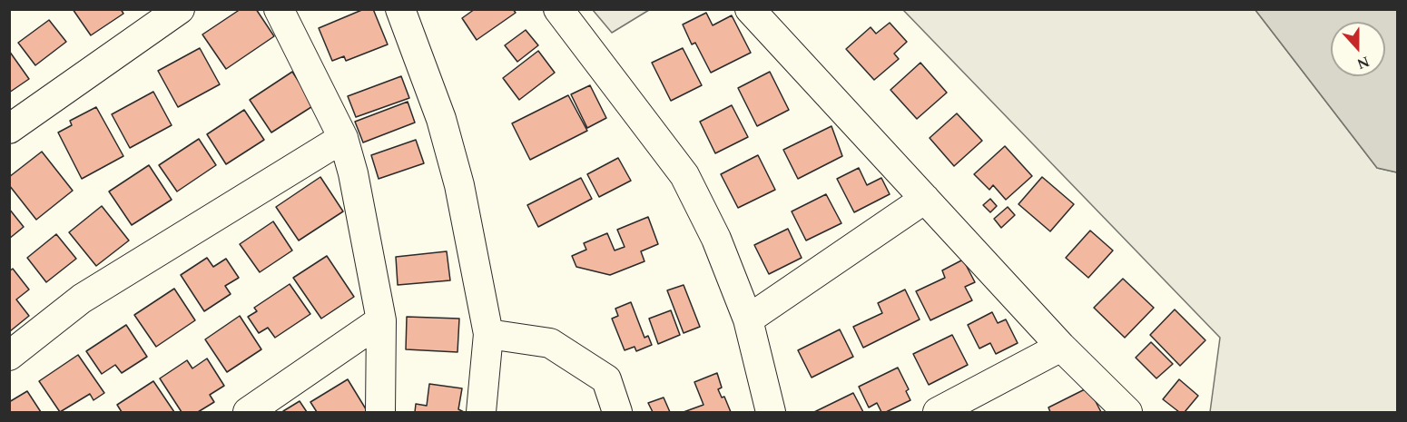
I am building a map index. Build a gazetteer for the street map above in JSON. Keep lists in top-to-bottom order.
{
  "north": "bottom"
}
